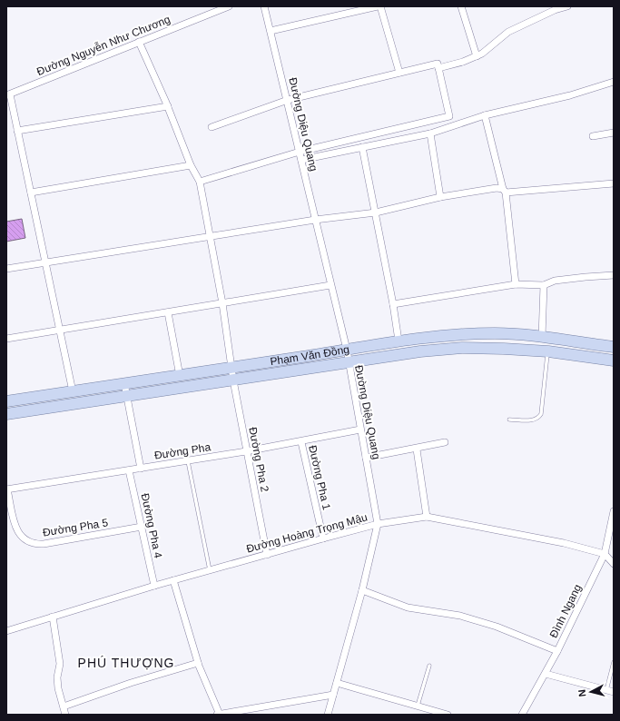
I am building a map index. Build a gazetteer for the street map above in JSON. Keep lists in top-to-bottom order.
{
  "streets": {
    "main road": ["Phạm Văn Đồng"],
    "street": [
      "Đường Nguyễn Như Chương",
      "Đường Diệu Quang",
      "Đường Pha",
      "Đường Pha 2",
      "Đường Pha 1",
      "Đường Pha 4",
      "Đường Pha 5",
      "Đường Hoàng Trọng Mậu",
      "Đình Ngang"
    ]
  },
  "crossings": [
    ["Đường Nguyễn Như Chương", "Đường Pha 2"],
    ["Đường Diệu Quang", "Phạm Văn Đồng"],
    ["Đường Diệu Quang", "Đường Pha"],
    ["Đường Diệu Quang", "Đường Hoàng Trọng Mậu"],
    ["Phạm Văn Đồng", "Đường Pha 2"],
    ["Đường Pha", "Đường Pha 2"],
    ["Đường Pha", "Đường Pha 1"],
    ["Đường Pha", "Đường Pha 4"],
    ["Đường Pha", "Đường Pha 5"],
    ["Đường Pha 2", "Đường Hoàng Trọng Mậu"],
    ["Đường Pha 1", "Đường Hoàng Trọng Mậu"],
    ["Đường Pha 4", "Đường Pha 5"],
    ["Đường Pha 4", "Đường Hoàng Trọng Mậu"],
    ["Đường Hoàng Trọng Mậu", "Đình Ngang"]
  ],
  "districts": ["PHÚ THƯỢNG"],
  "north": "left"
}
